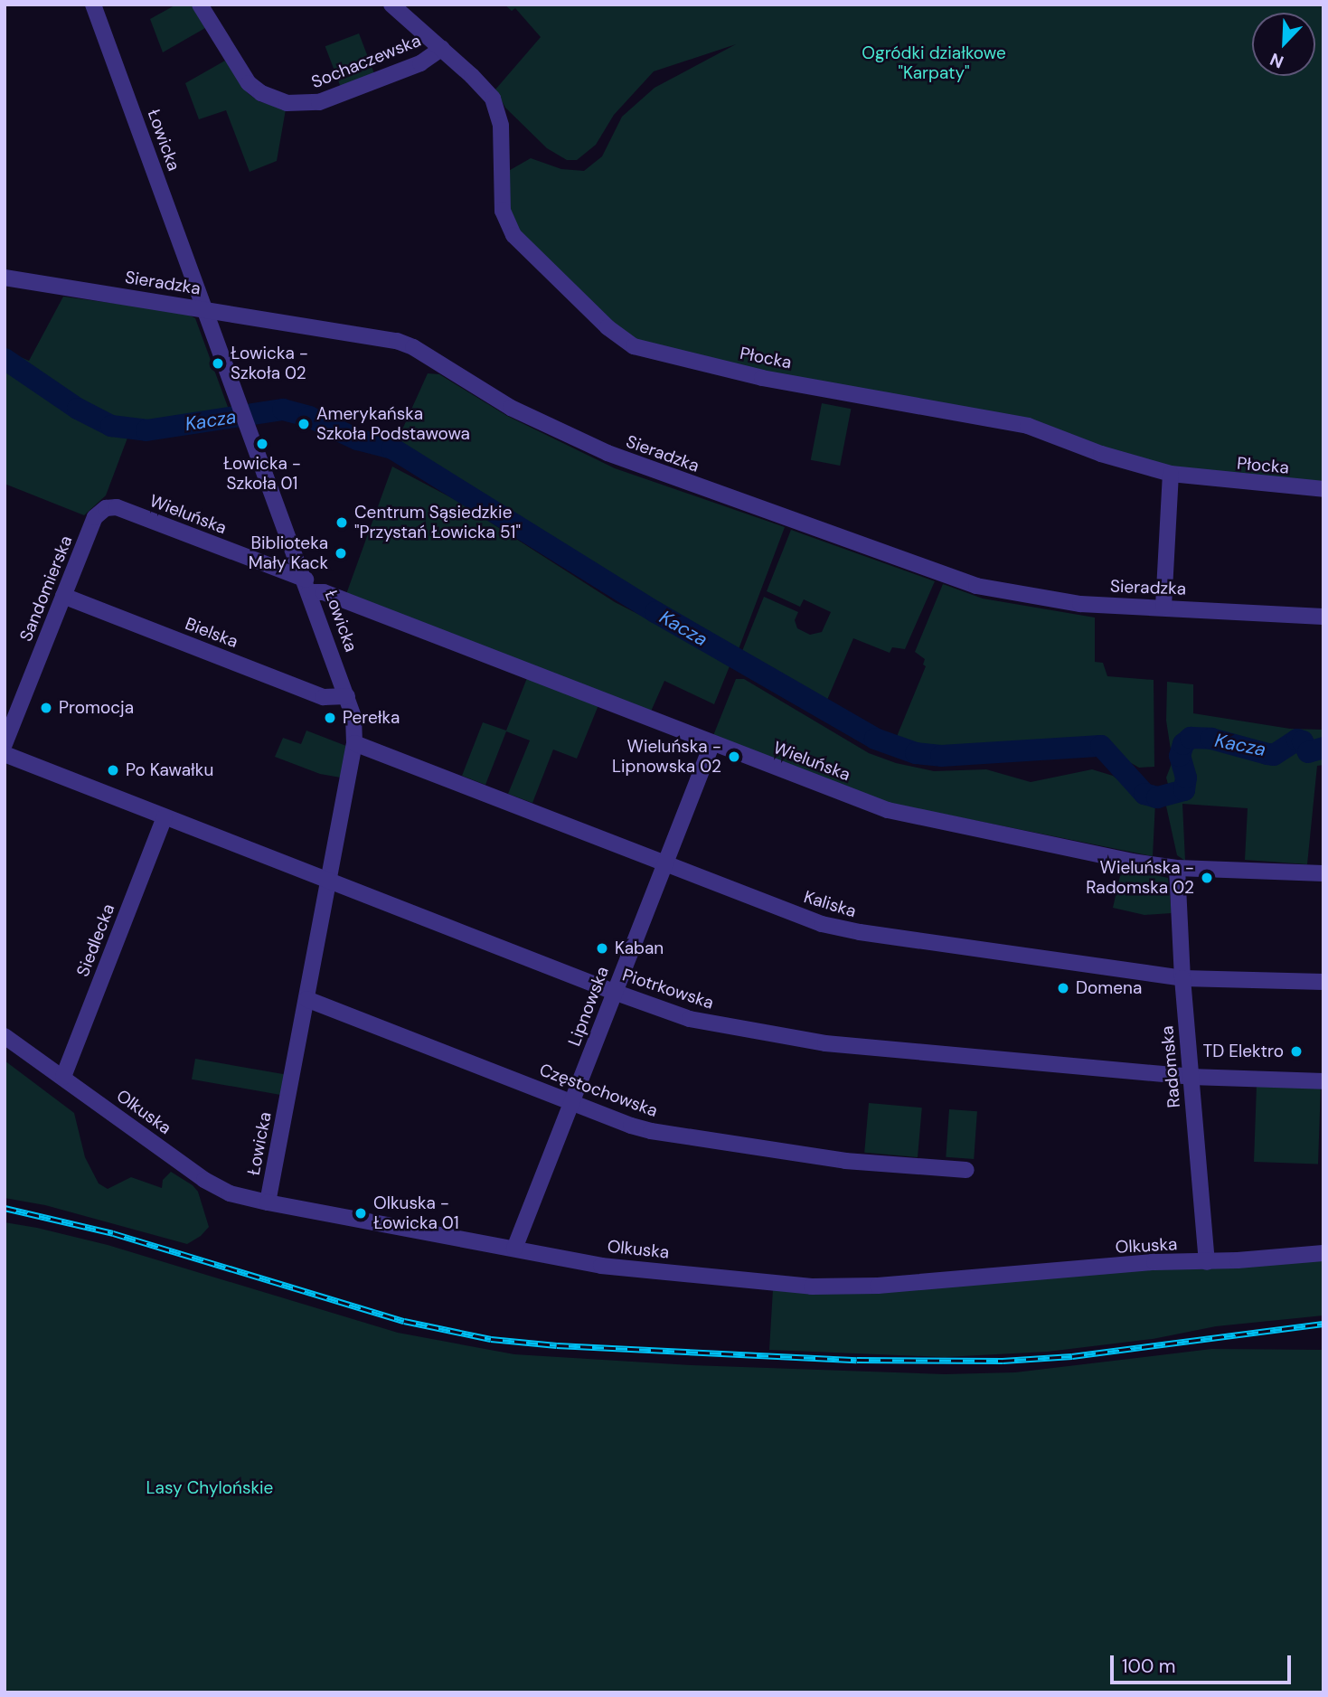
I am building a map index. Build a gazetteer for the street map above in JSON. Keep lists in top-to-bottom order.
{
  "streets": {
    "street": [
      "Sochaczewska",
      "Łowicka",
      "Sieradzka",
      "Płocka",
      "Wieluńska",
      "Sandomierska",
      "Bielska",
      "Kaliska",
      "Siedlecka",
      "Piotrkowska",
      "Lipnowska",
      "Radomska",
      "Częstochowska",
      "Olkuska"
    ]
  },
  "crossings": [
    ["Sochaczewska", "Płocka"],
    ["Łowicka", "Sieradzka"],
    ["Łowicka", "Wieluńska"],
    ["Łowicka", "Bielska"],
    ["Łowicka", "Kaliska"],
    ["Łowicka", "Piotrkowska"],
    ["Łowicka", "Częstochowska"],
    ["Łowicka", "Olkuska"],
    ["Wieluńska", "Sandomierska"],
    ["Wieluńska", "Lipnowska"],
    ["Wieluńska", "Radomska"],
    ["Sandomierska", "Bielska"],
    ["Kaliska", "Lipnowska"],
    ["Kaliska", "Radomska"],
    ["Siedlecka", "Piotrkowska"],
    ["Siedlecka", "Olkuska"],
    ["Piotrkowska", "Lipnowska"],
    ["Piotrkowska", "Radomska"],
    ["Lipnowska", "Częstochowska"],
    ["Lipnowska", "Olkuska"],
    ["Radomska", "Olkuska"]
  ],
  "water": ["Kacza"],
  "parks": ["Ogródki działkowe \"Karpaty\"", "Lasy Chylońskie"],
  "places": [
    "Łowicka - Szkoła 02",
    "Amerykańska Szkoła Podstawowa",
    "Łowicka - Szkoła 01",
    "Centrum Sąsiedzkie \"Przystań Łowicka 51\"",
    "Biblioteka Mały Kack",
    "Promocja",
    "Perełka",
    "Wieluńska - Lipnowska 02",
    "Po Kawałku",
    "Wieluńska - Radomska 02",
    "Kaban",
    "Domena",
    "TD Elektro",
    "Olkuska - Łowicka 01"
  ],
  "scale_bar": "100 m",
  "north": "bottom left"
}
